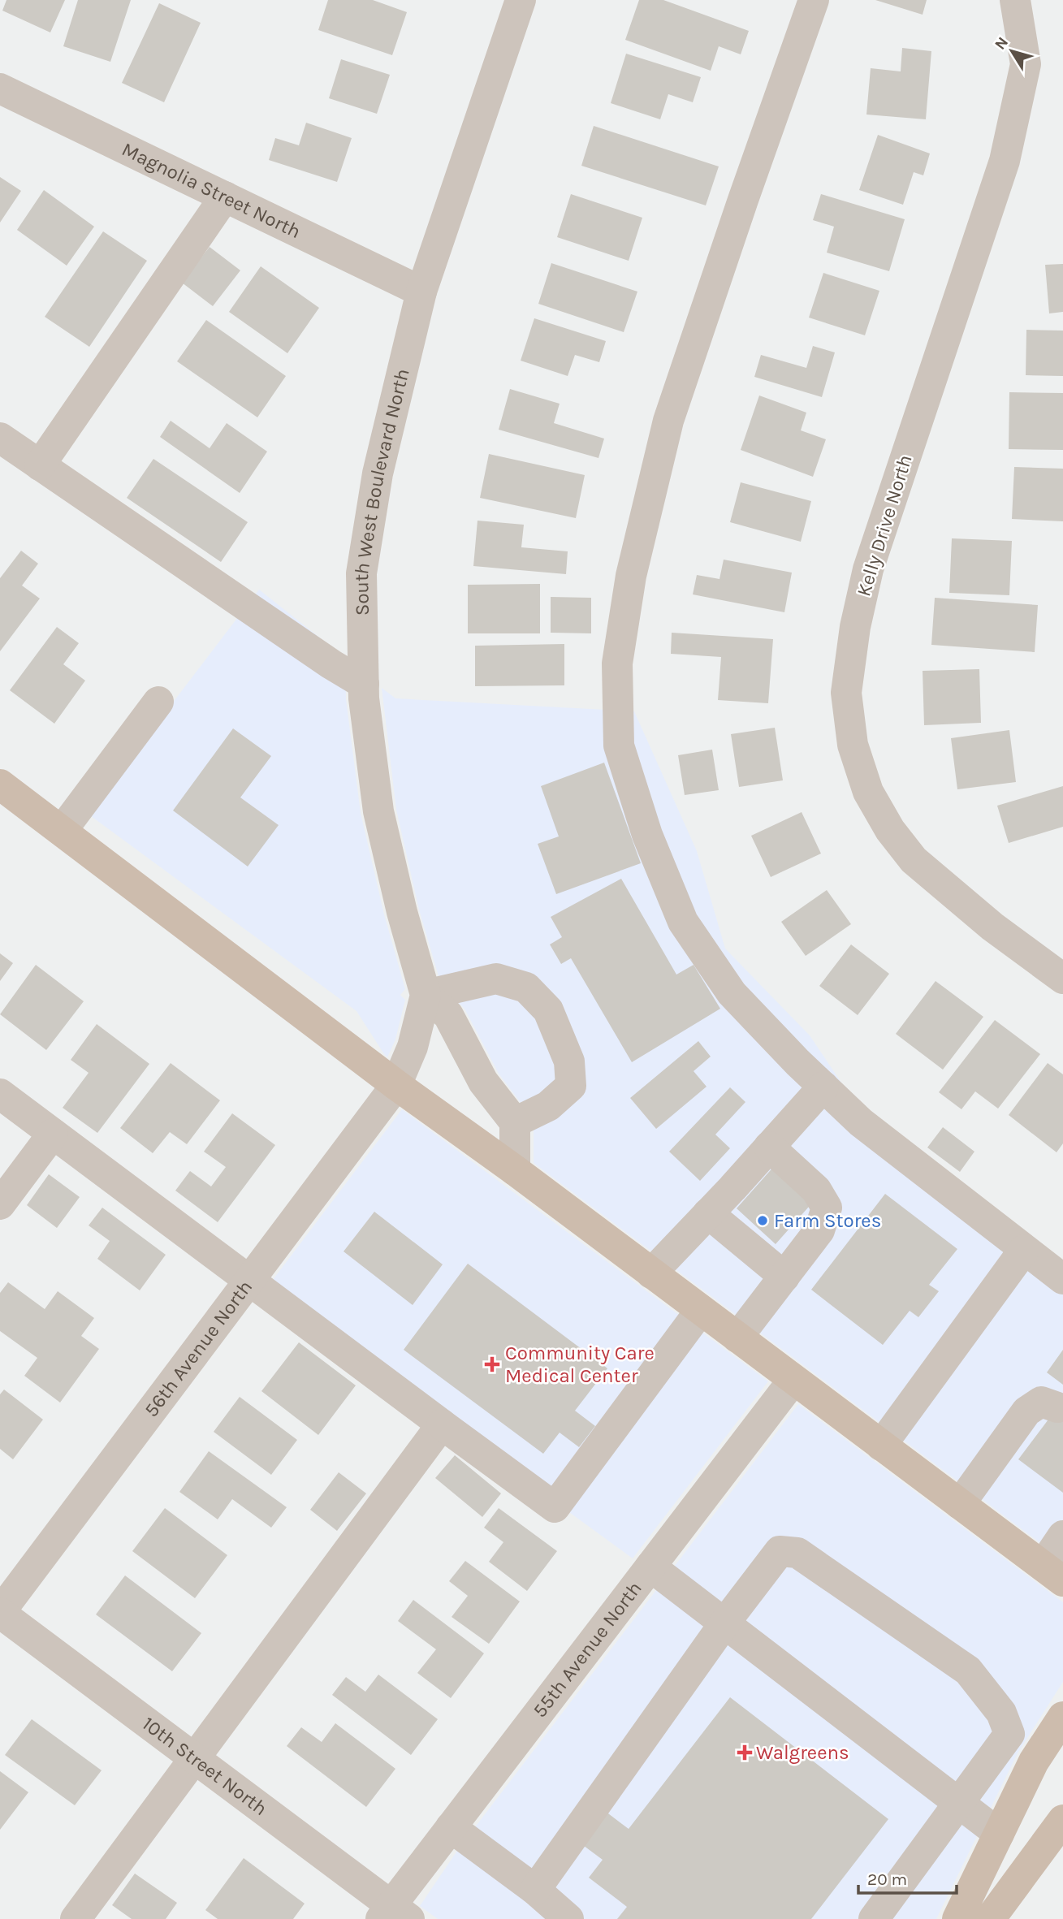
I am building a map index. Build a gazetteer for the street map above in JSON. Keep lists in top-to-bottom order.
{
  "streets": {
    "street": [
      "Magnolia Street North",
      "South West Boulevard North",
      "Kelly Drive North",
      "56th Avenue North",
      "55th Avenue North",
      "10th Street North"
    ]
  },
  "crossings": [
    ["Magnolia Street North", "South West Boulevard North"],
    ["South West Boulevard North", "56th Avenue North"],
    ["56th Avenue North", "10th Street North"],
    ["55th Avenue North", "10th Street North"]
  ],
  "places": {
    "other": ["Farm Stores"],
    "health": ["Community Care Medical Center", "Walgreens"]
  },
  "scale_bar": "20 m",
  "north": "top left"
}
